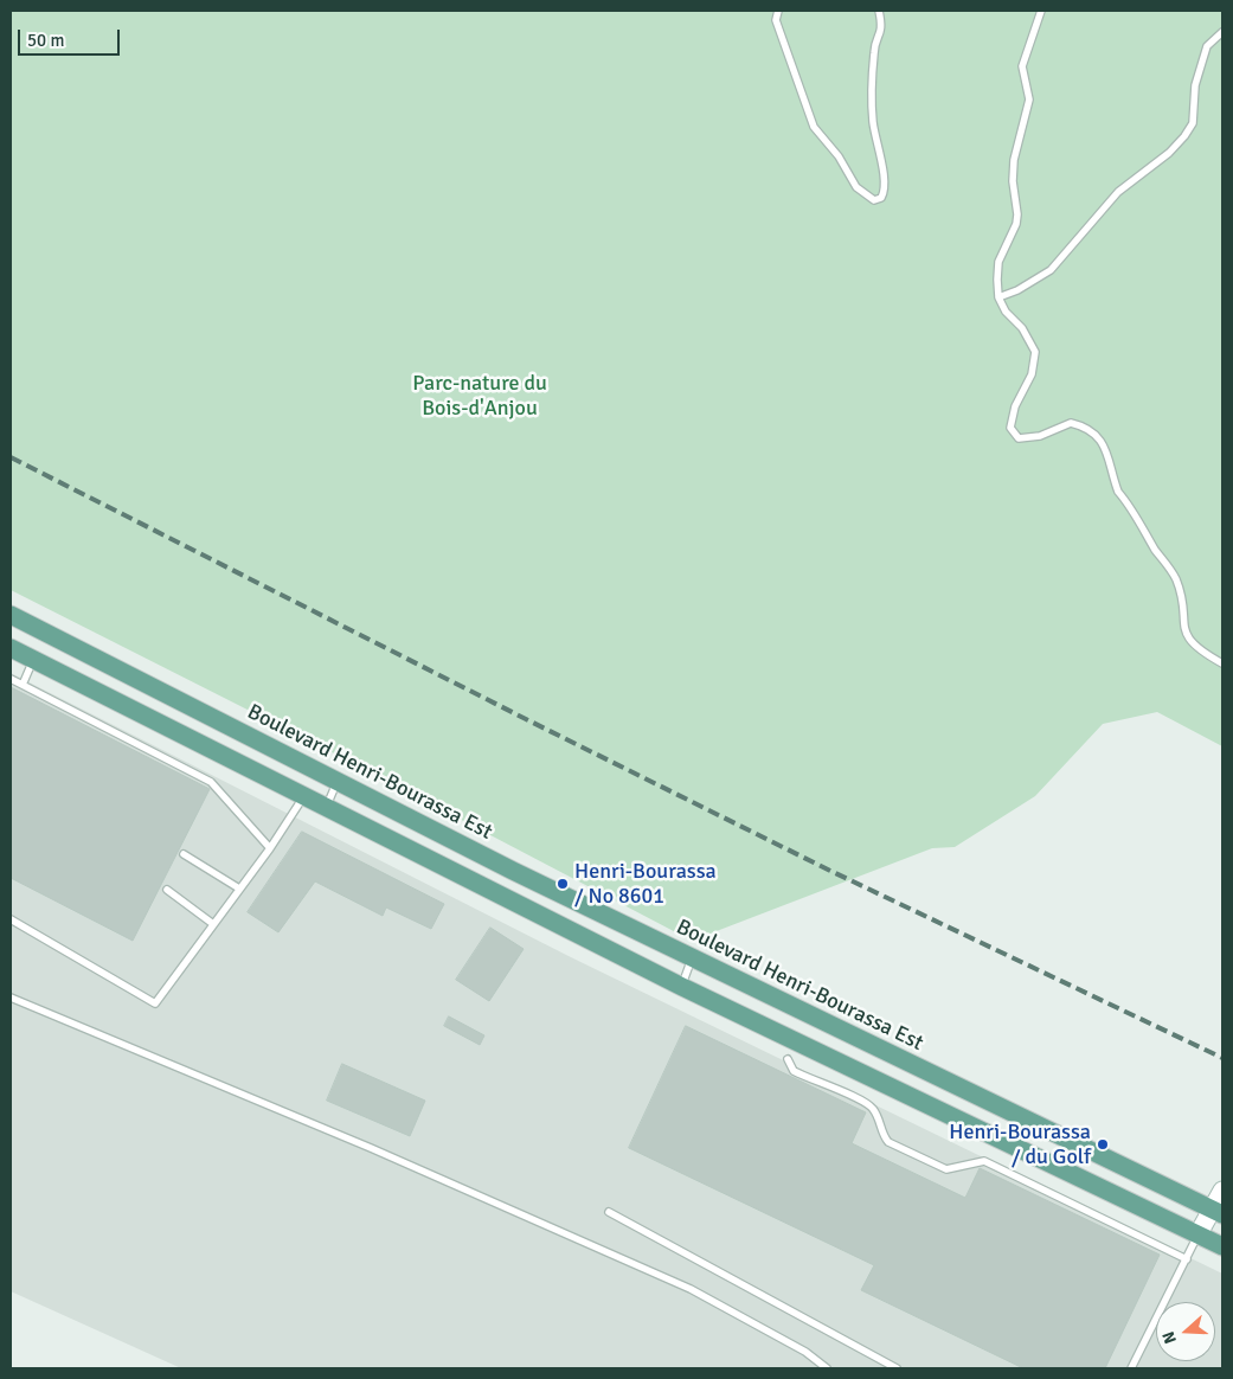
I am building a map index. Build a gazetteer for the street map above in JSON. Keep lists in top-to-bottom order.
{
  "streets": {
    "main road": ["Boulevard Henri-Bourassa Est"]
  },
  "parks": ["Parc-nature du Bois-d'Anjou"],
  "places": ["Henri-Bourassa / No 8601", "Henri-Bourassa / du Golf"],
  "scale_bar": "50 m",
  "north": "left"
}
